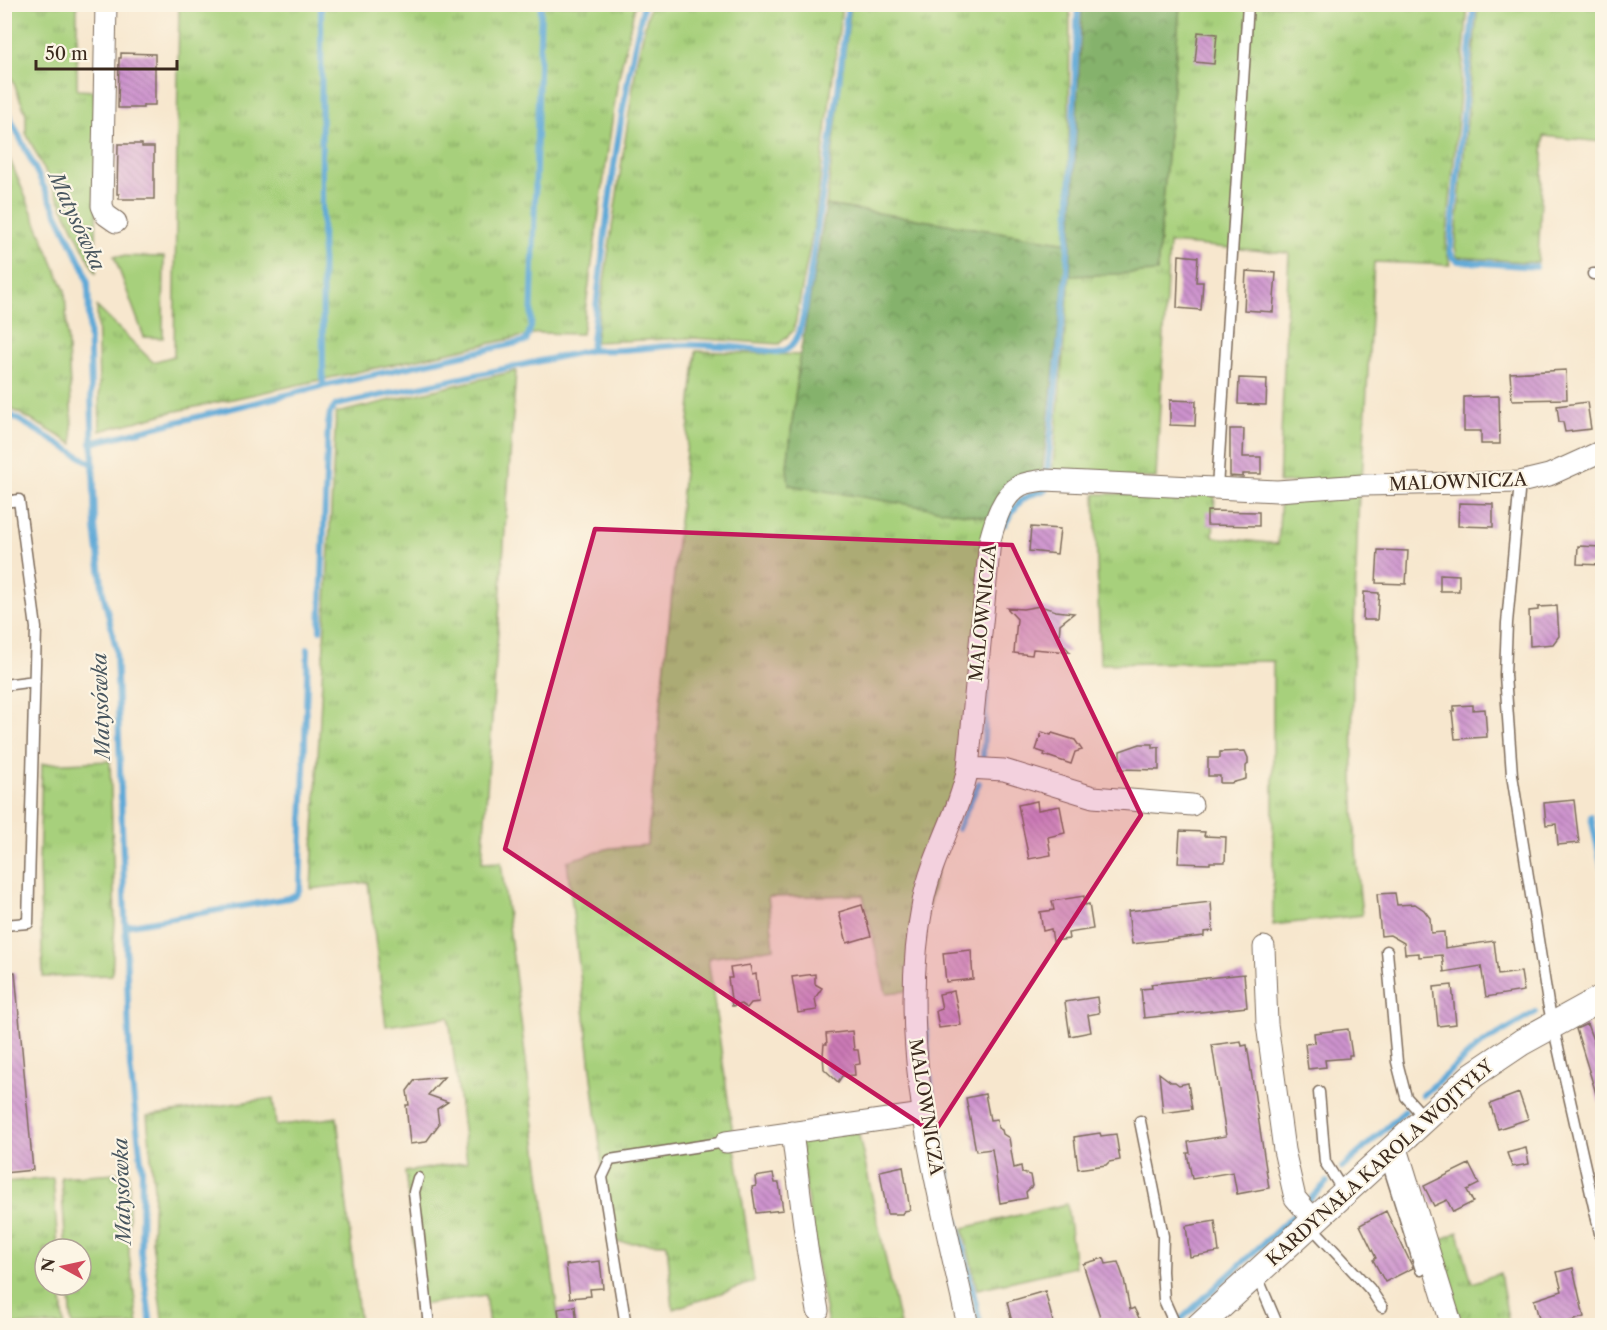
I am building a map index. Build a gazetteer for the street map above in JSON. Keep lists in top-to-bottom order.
{
  "streets": {
    "street": ["MALOWNICZA", "KARDYNAŁA KAROLA WOJTYŁY"]
  },
  "water": ["Matysówka"],
  "scale_bar": "50 m",
  "north": "left"
}
